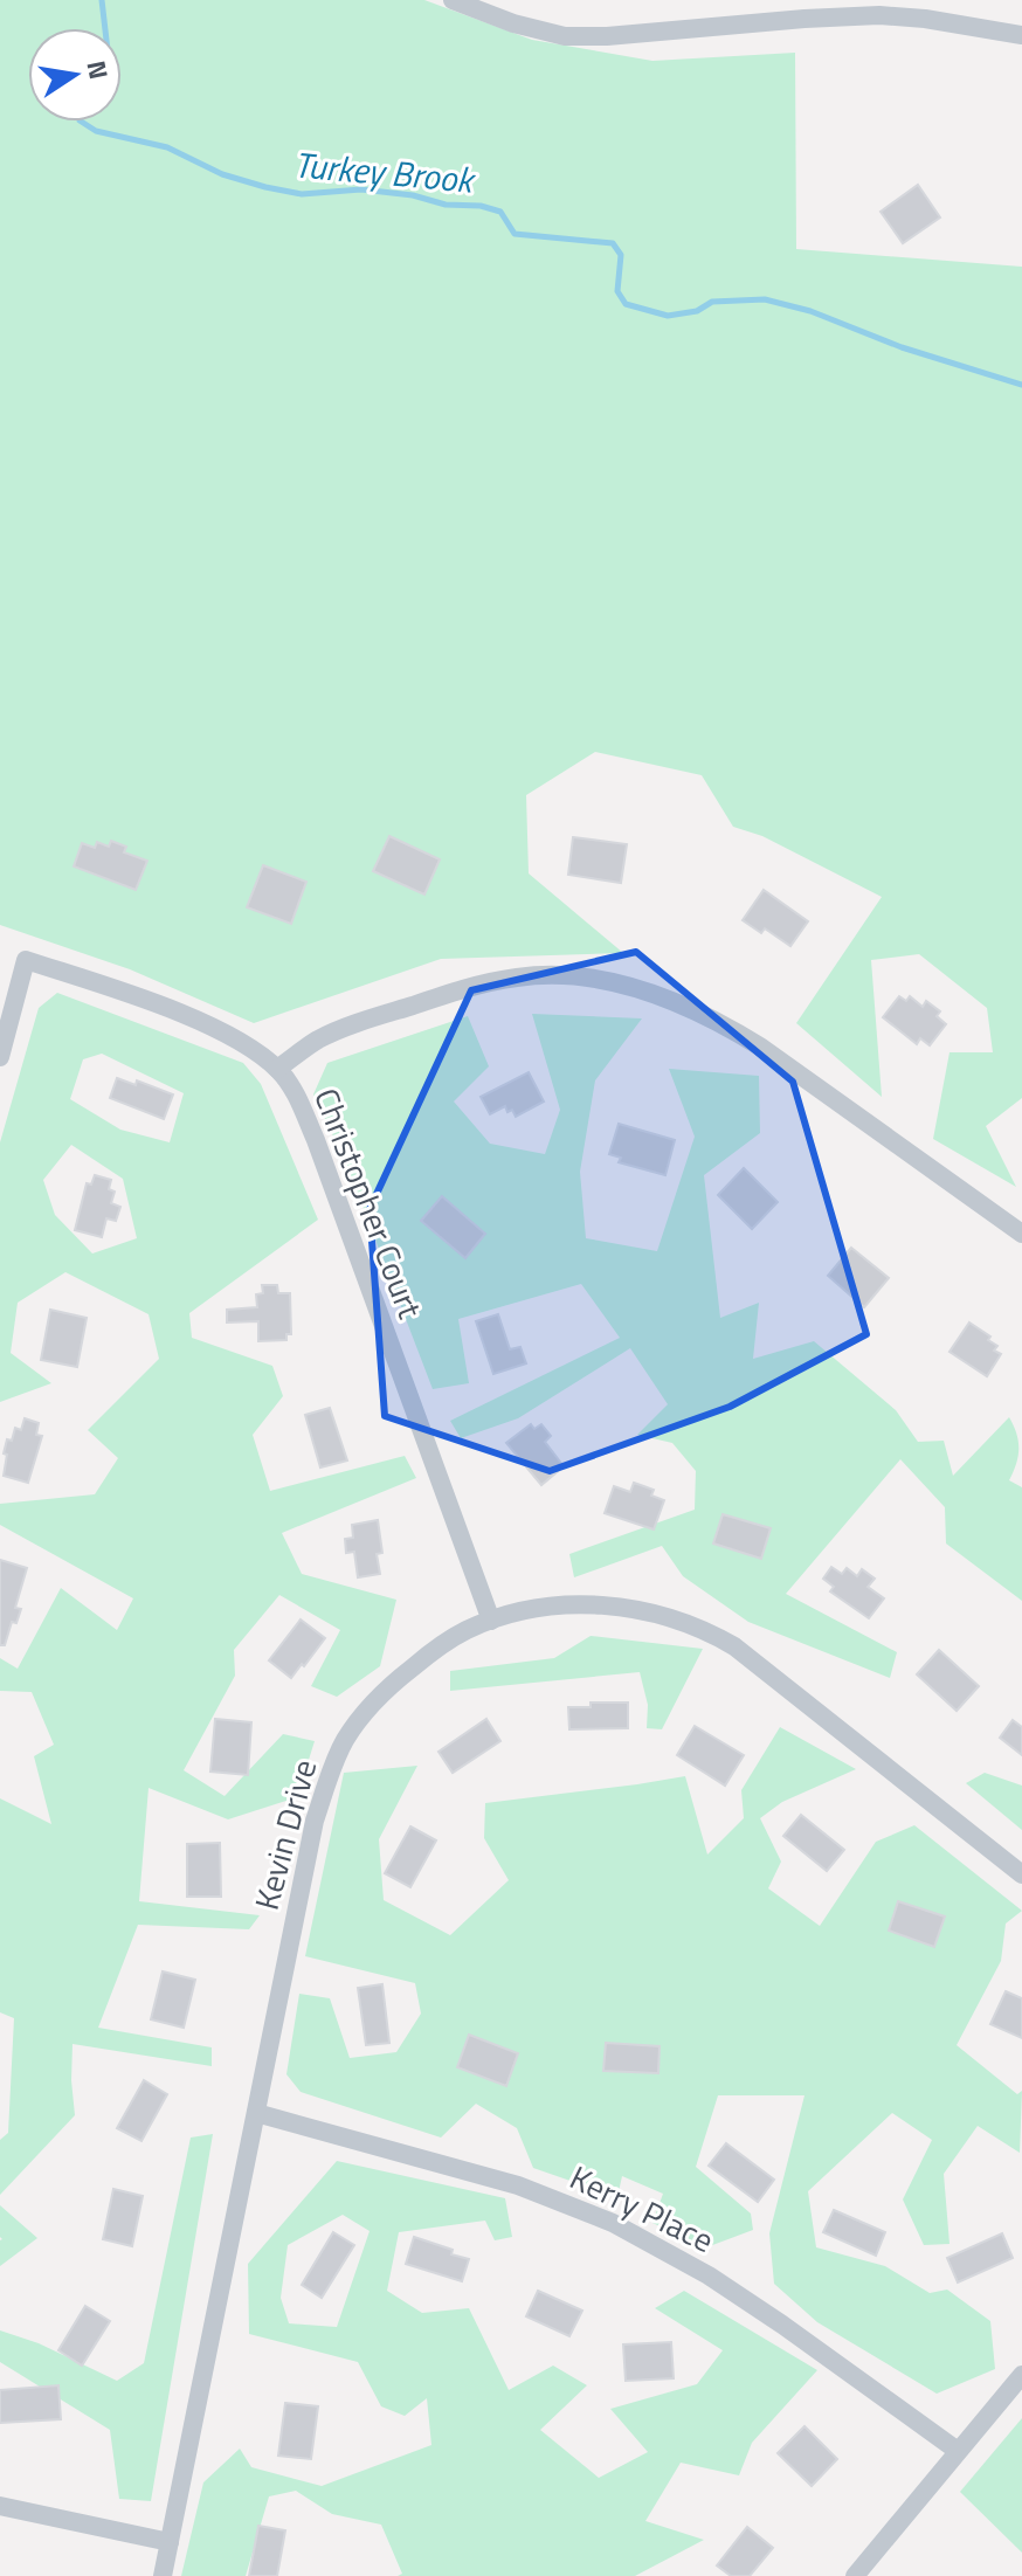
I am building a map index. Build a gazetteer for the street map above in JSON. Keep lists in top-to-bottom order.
{
  "streets": {
    "street": ["Christopher Court", "Kevin Drive", "Kerry Place"]
  },
  "crossings": [
    ["Christopher Court", "Kevin Drive"],
    ["Kevin Drive", "Kerry Place"]
  ],
  "water": ["Turkey Brook"],
  "north": "right"
}
